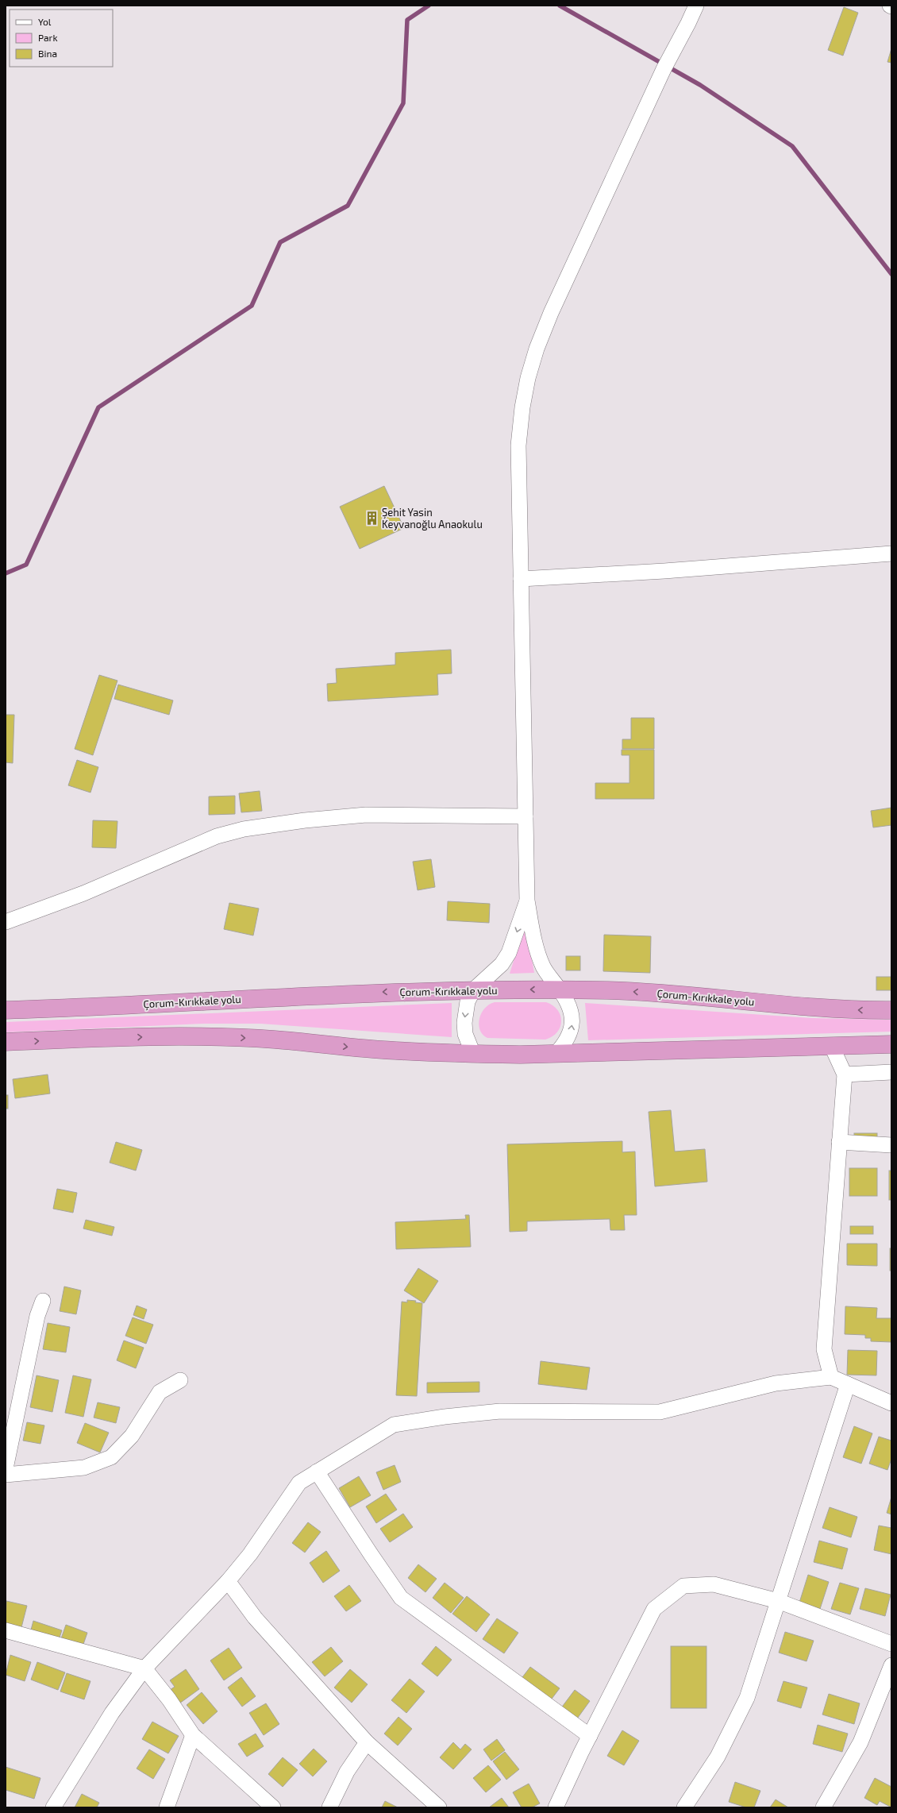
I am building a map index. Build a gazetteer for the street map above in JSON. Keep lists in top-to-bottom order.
{
  "streets": {
    "highway": ["Çorum-Kırıkkale yolu"]
  },
  "places": {
    "building": ["Şehit Yasin Keyvanoğlu Anaokulu"]
  },
  "legend": ["Yol", "Park", "Bina"]
}
